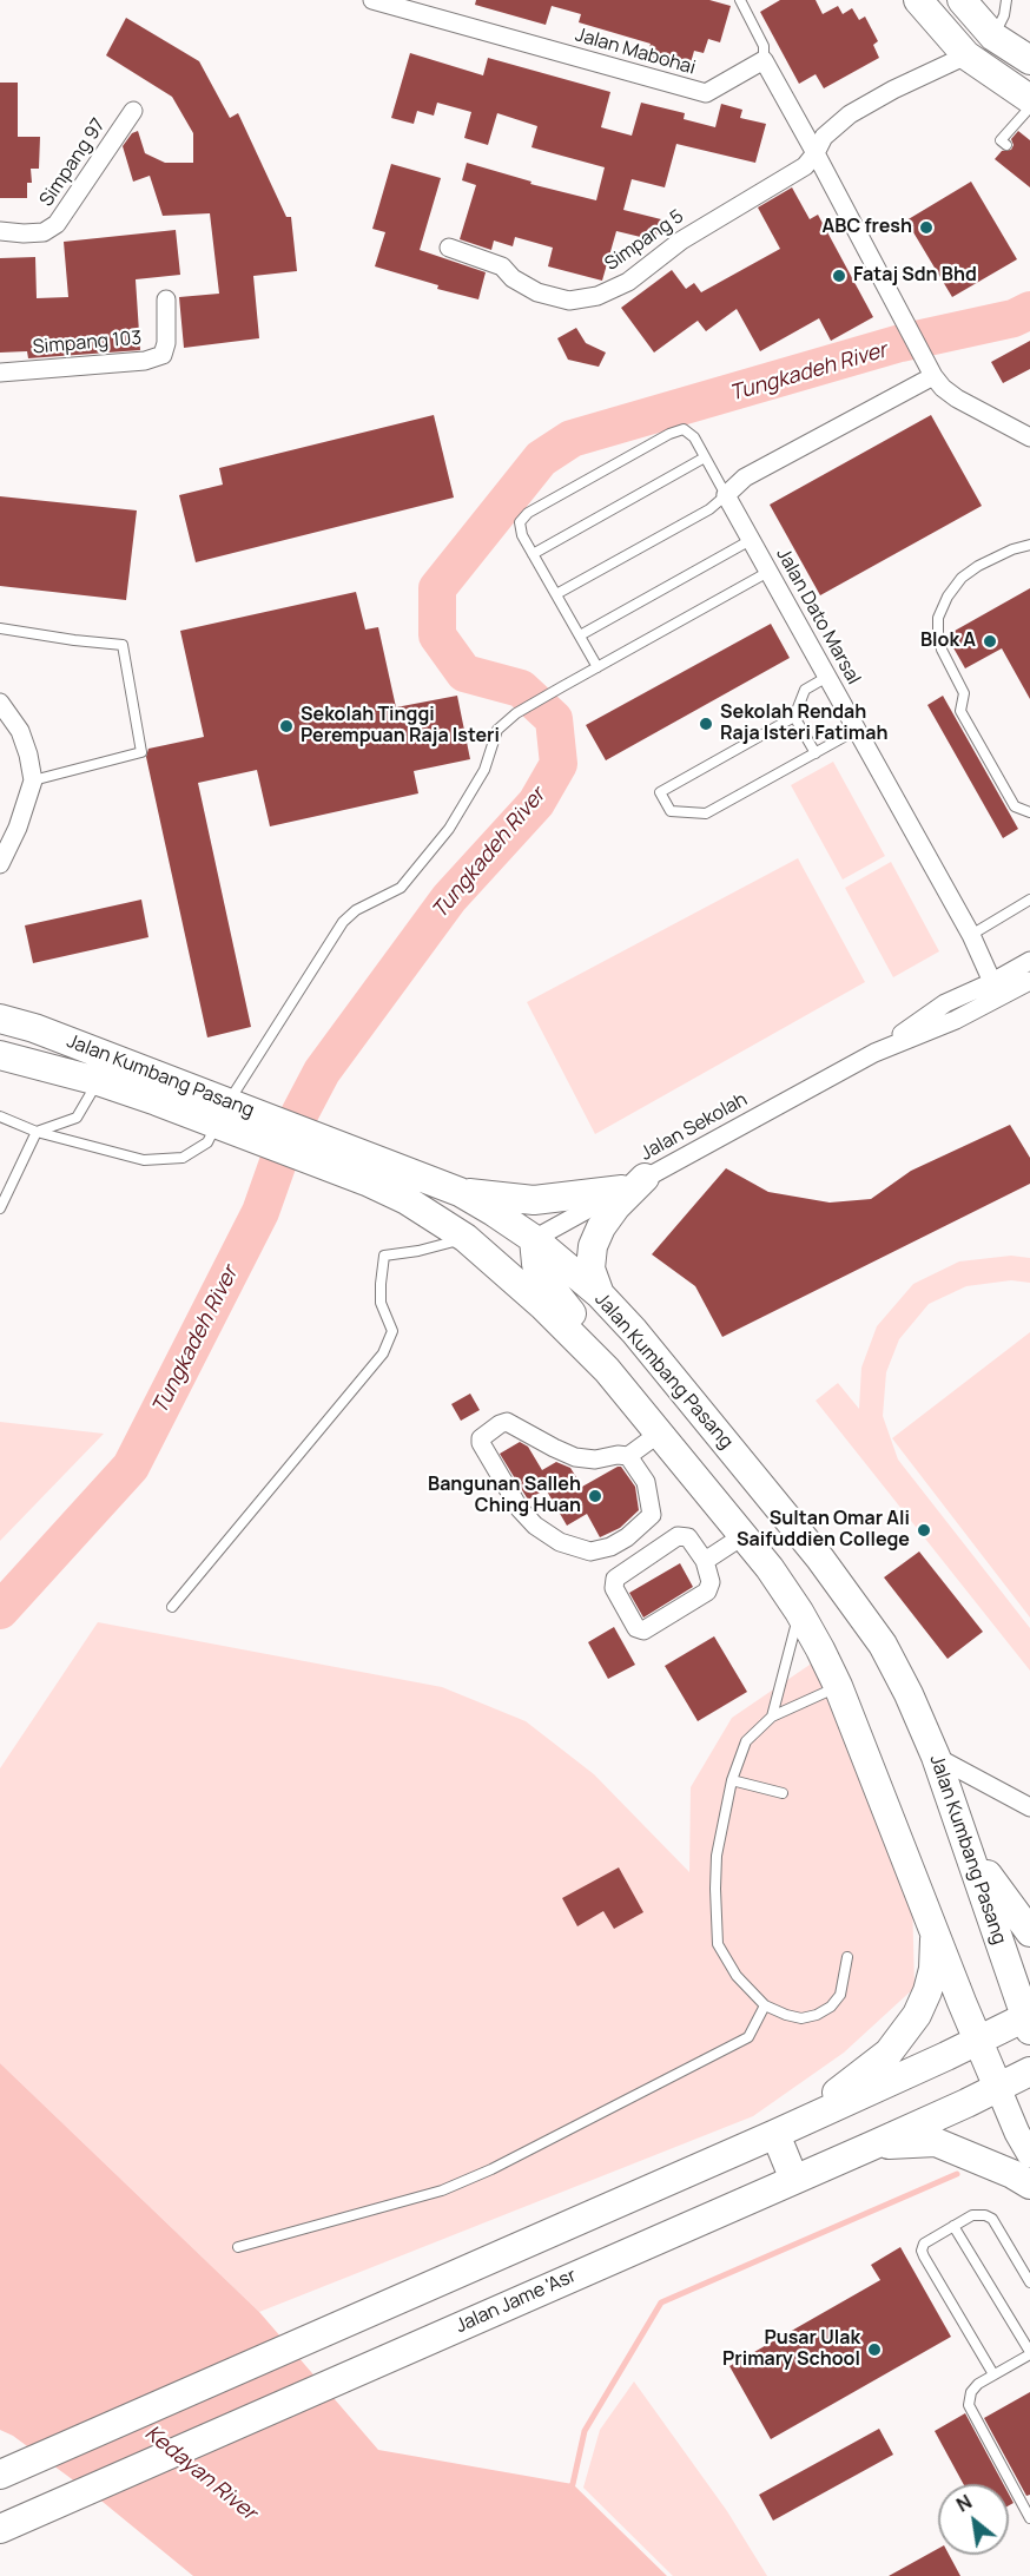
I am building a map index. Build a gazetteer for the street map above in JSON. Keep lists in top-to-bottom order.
{
  "streets": {
    "main road": ["Jalan Kumbang Pasang", "Jalan Jame 'Asr"],
    "street": [
      "Jalan Mabohai",
      "Simpang 97",
      "Simpang 5",
      "Simpang 103",
      "Jalan Dato Marsal",
      "Jalan Sekolah"
    ]
  },
  "crossings": [
    ["Jalan Dato Marsal", "Jalan Sekolah"],
    ["Jalan Kumbang Pasang", "Jalan Sekolah"],
    ["Jalan Kumbang Pasang", "Jalan Jame 'Asr"]
  ],
  "water": ["Tungkadeh River", "Kedayan River"],
  "places": [
    "ABC fresh",
    "Fataj Sdn Bhd",
    "Blok A",
    "Sekolah Rendah Raja Isteri Fatimah",
    "Sekolah Tinggi Perempuan Raja Isteri",
    "Bangunan Salleh Ching Huan",
    "Sultan Omar Ali Saifuddien College",
    "Pusar Ulak Primary School"
  ],
  "north": "top left"
}
